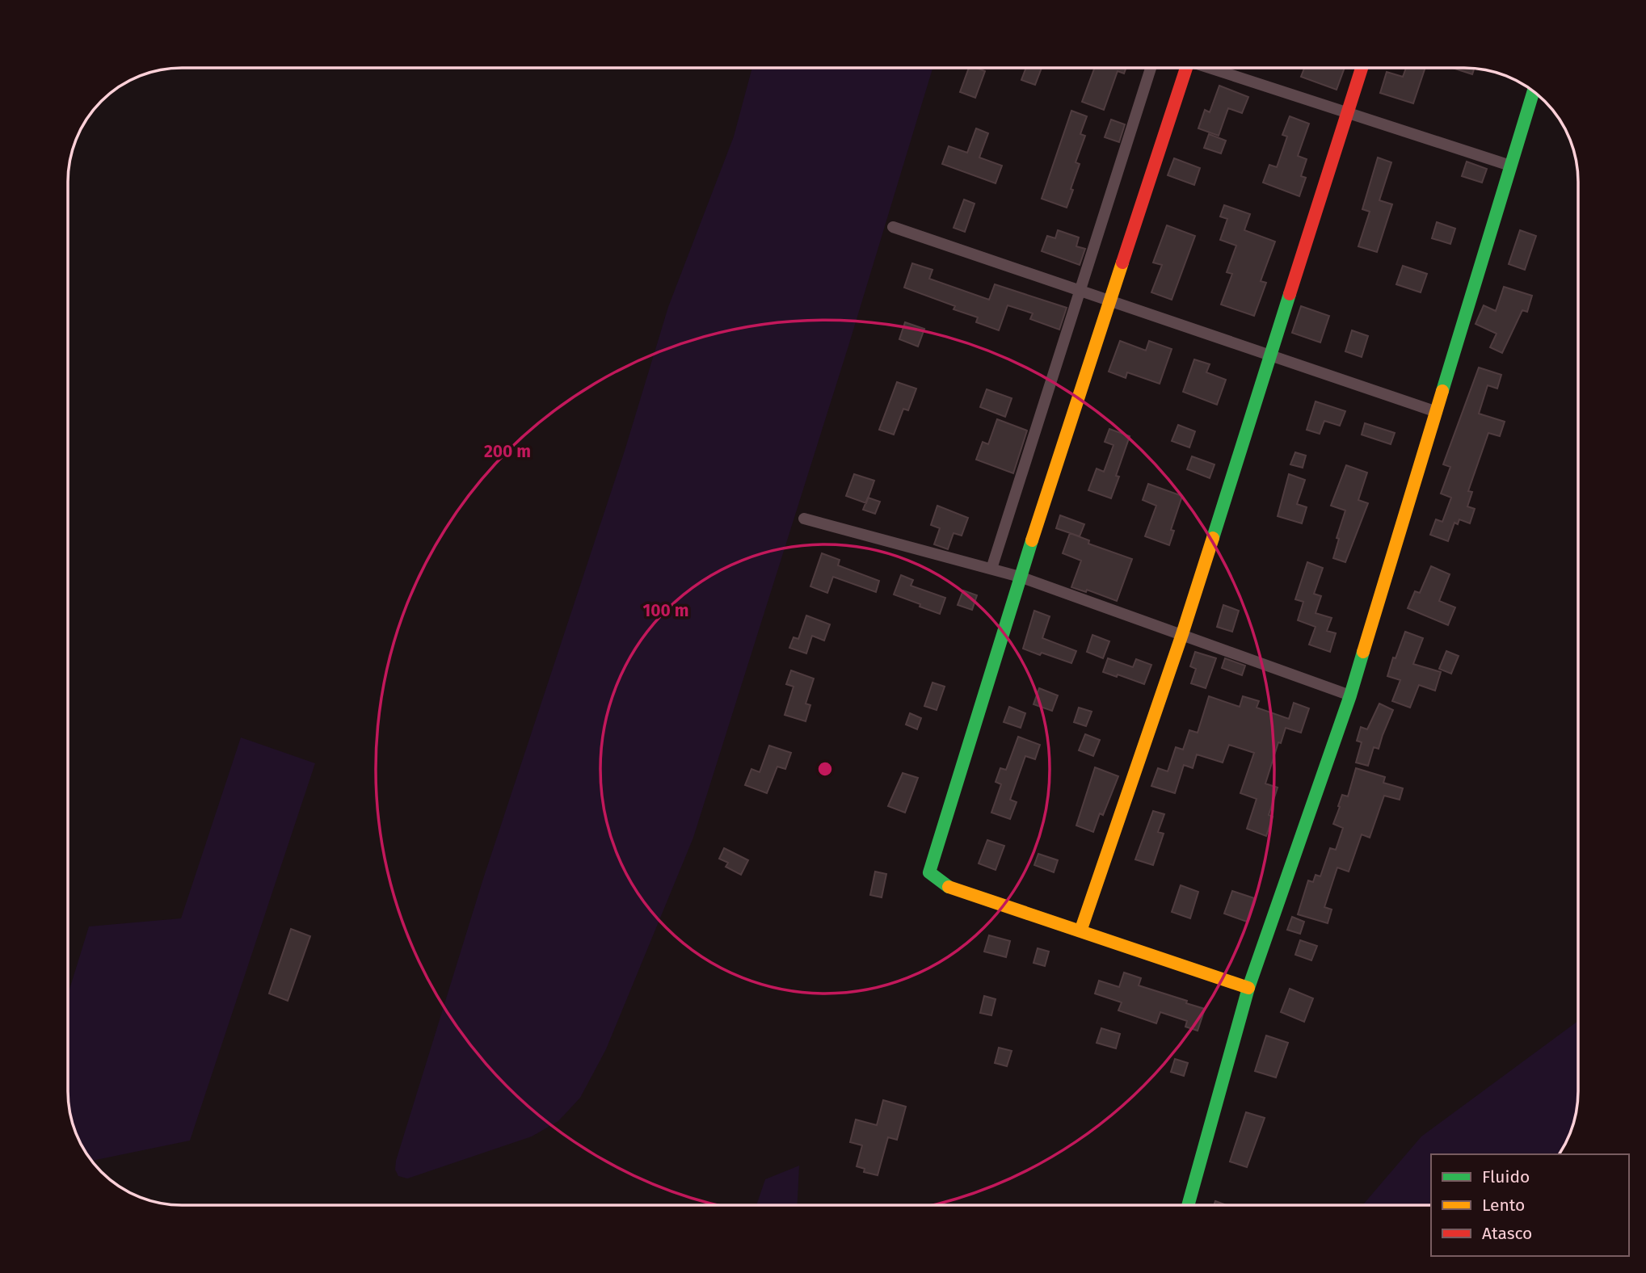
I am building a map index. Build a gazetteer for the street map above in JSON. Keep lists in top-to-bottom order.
{
  "legend": ["Fluido", "Lento", "Atasco"],
  "rings": ["200 m", "100 m"]
}
